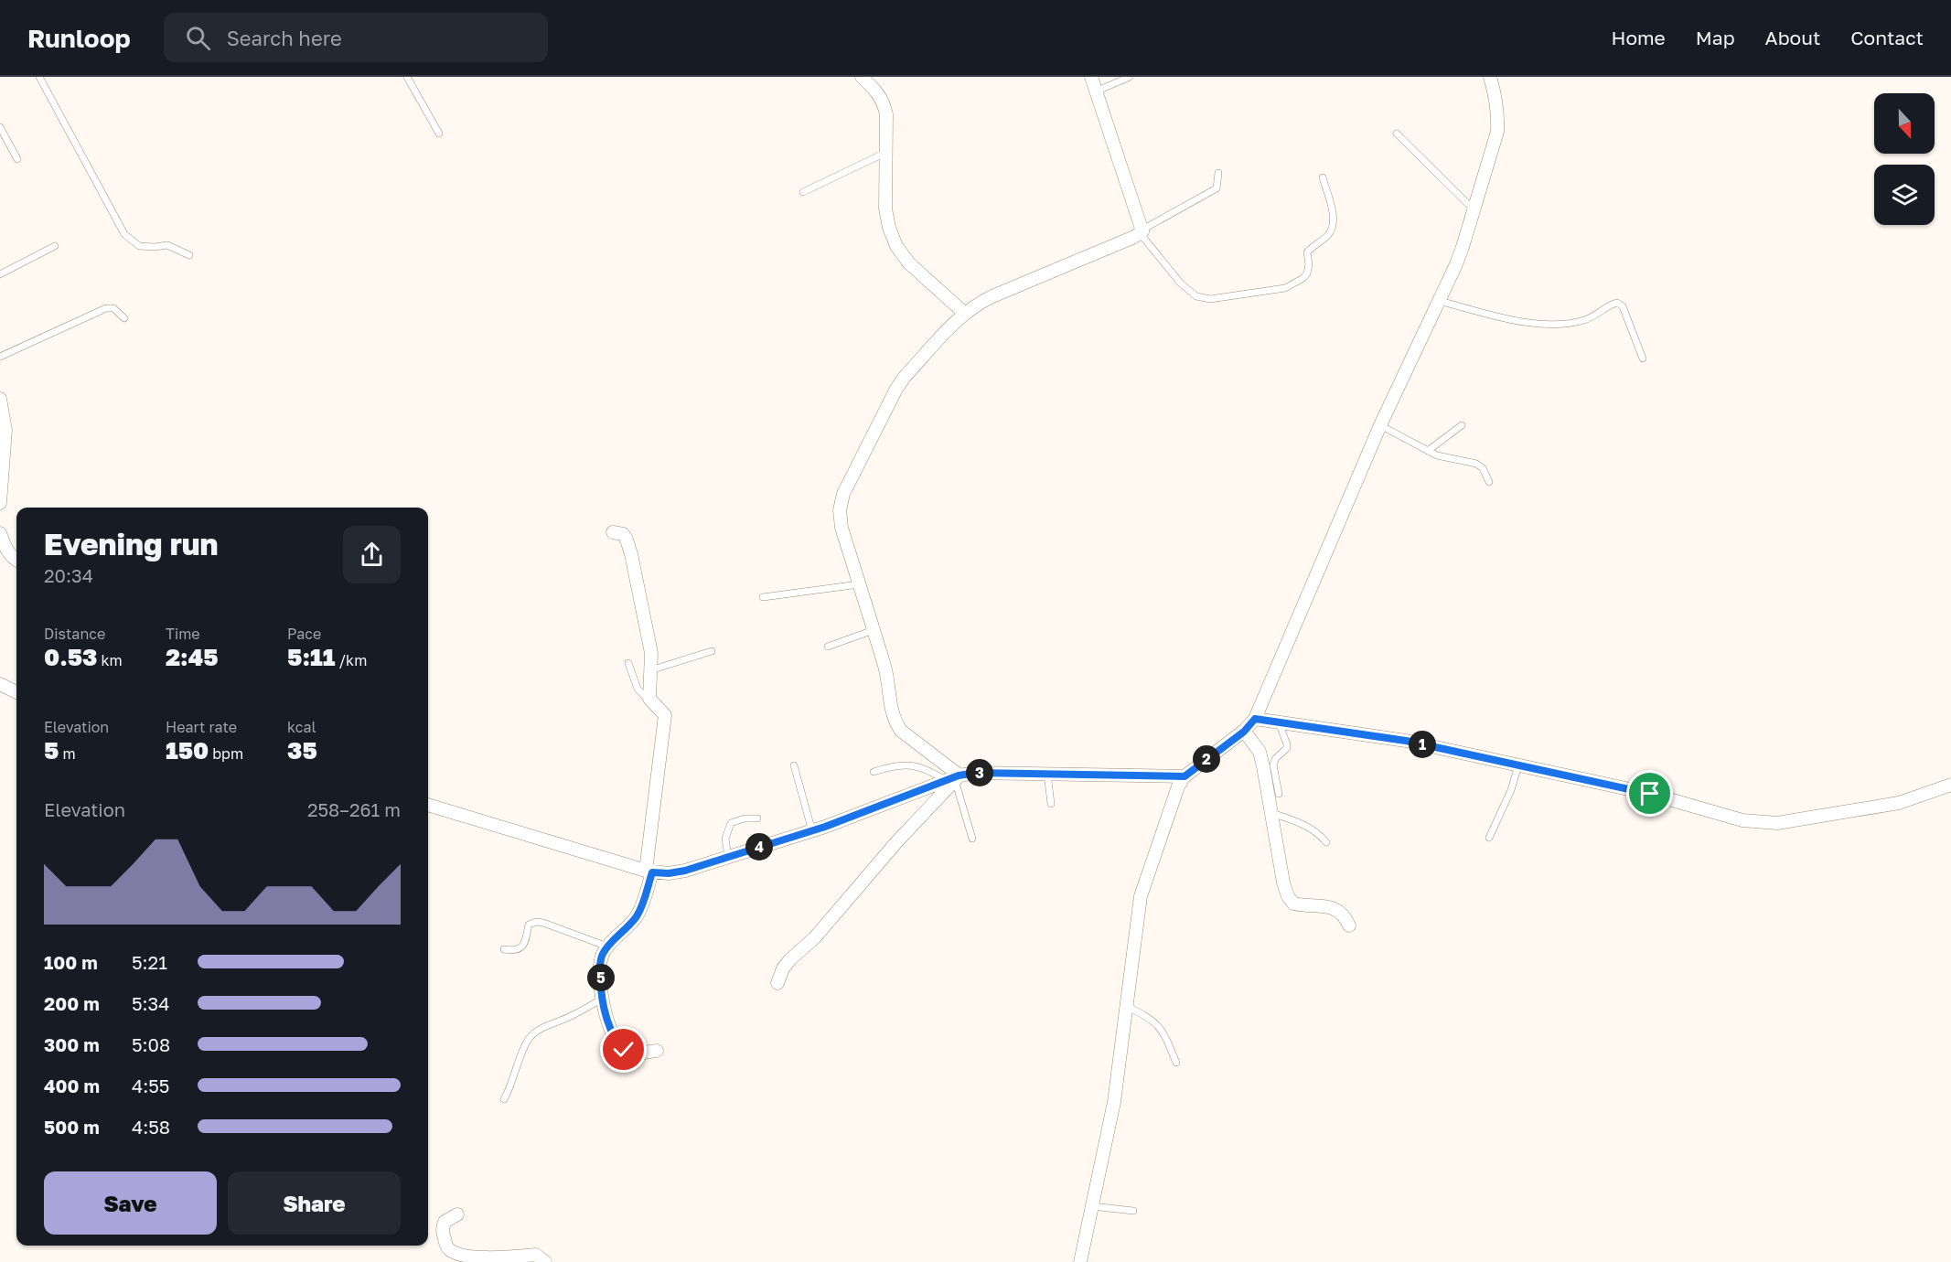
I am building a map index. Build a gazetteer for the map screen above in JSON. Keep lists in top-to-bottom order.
{
  "north": "bottom",
  "page": {
    "header": "Runloop",
    "search": "Search here",
    "nav": [
      "Home",
      "Map",
      "About",
      "Contact"
    ],
    "heading": ["Evening run", "20:34"],
    "stats": [
      ["Distance", "0.53 km"],
      ["Time", "2:45"],
      ["Pace", "5:11 /km"],
      ["Elevation", "5 m"],
      ["Heart rate", "150 bpm"],
      ["kcal", "35"]
    ],
    "pins": [
      "1",
      "2",
      "3",
      "4",
      "5"
    ],
    "chart": ["Elevation", "258–261 m"],
    "list": [
      {
        "name": "100 m",
        "note": "5:21"
      },
      {
        "name": "200 m",
        "note": "5:34"
      },
      {
        "name": "300 m",
        "note": "5:08"
      },
      {
        "name": "400 m",
        "note": "4:55"
      },
      {
        "name": "500 m",
        "note": "4:58"
      }
    ],
    "buttons": ["Save", "Share"]
  }
}
